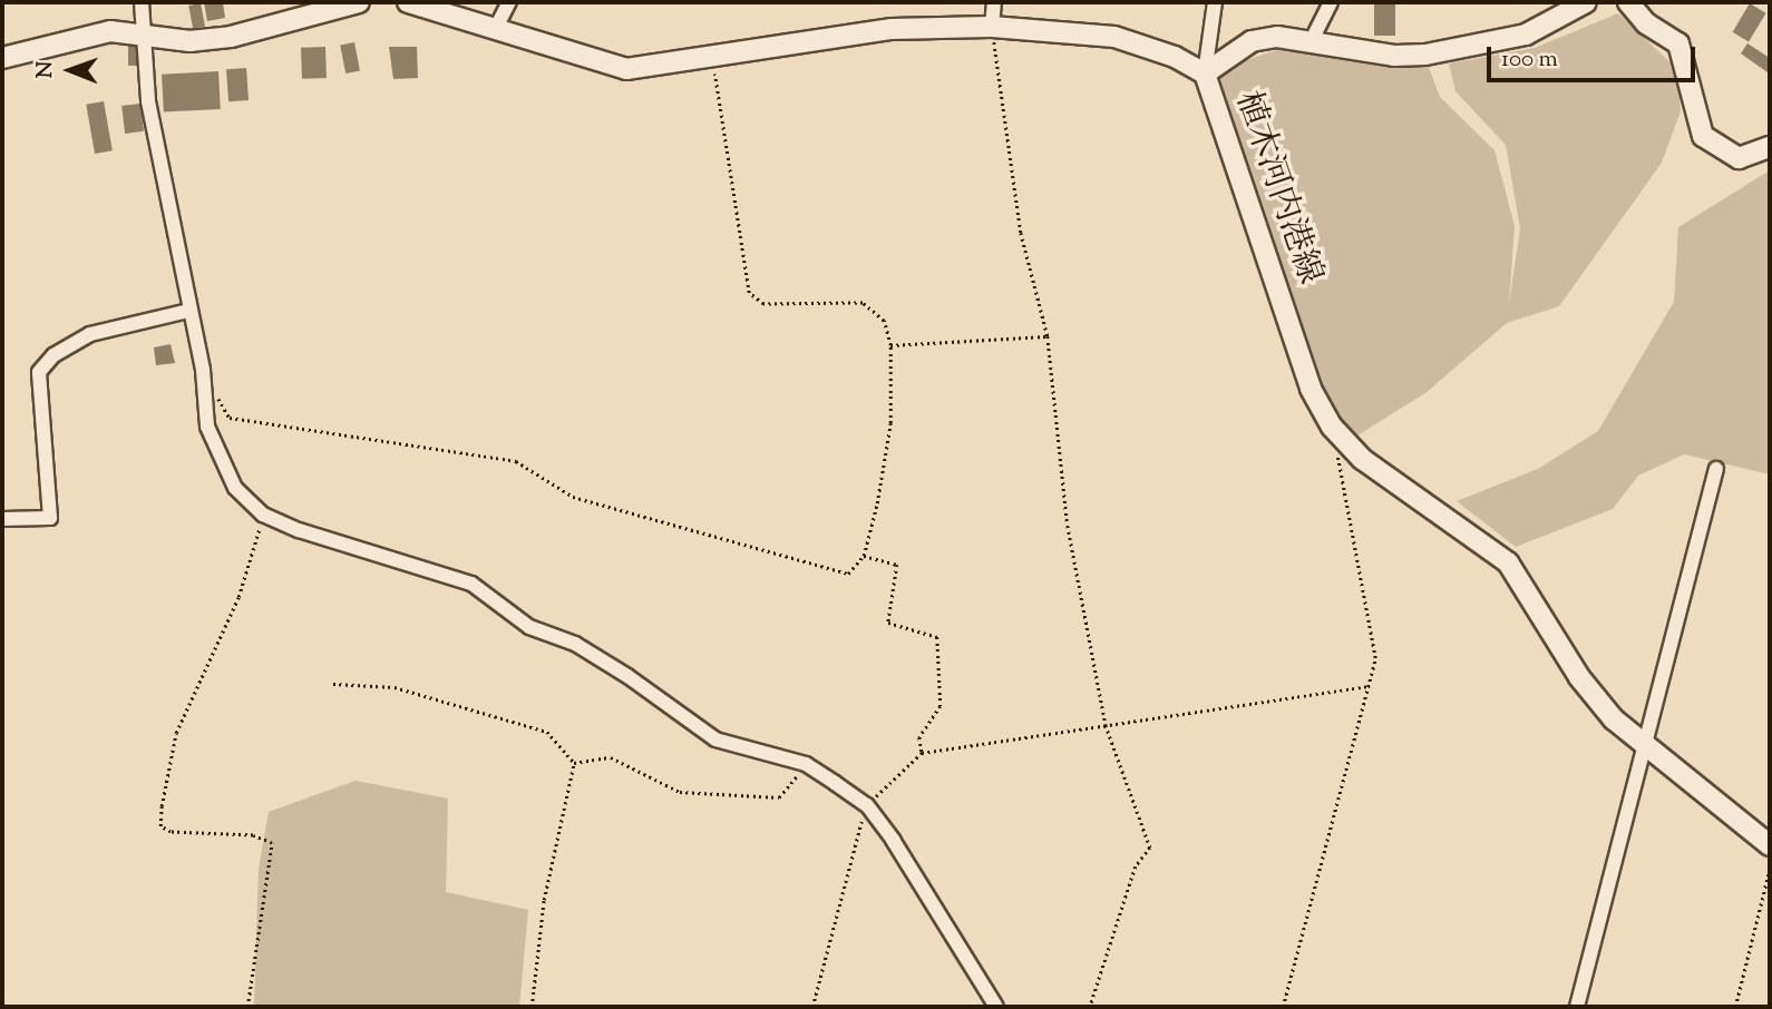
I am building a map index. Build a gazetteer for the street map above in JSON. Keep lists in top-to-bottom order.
{
  "streets": {
    "main road": ["植木河内港線"]
  },
  "scale_bar": "100 m",
  "north": "left"
}
